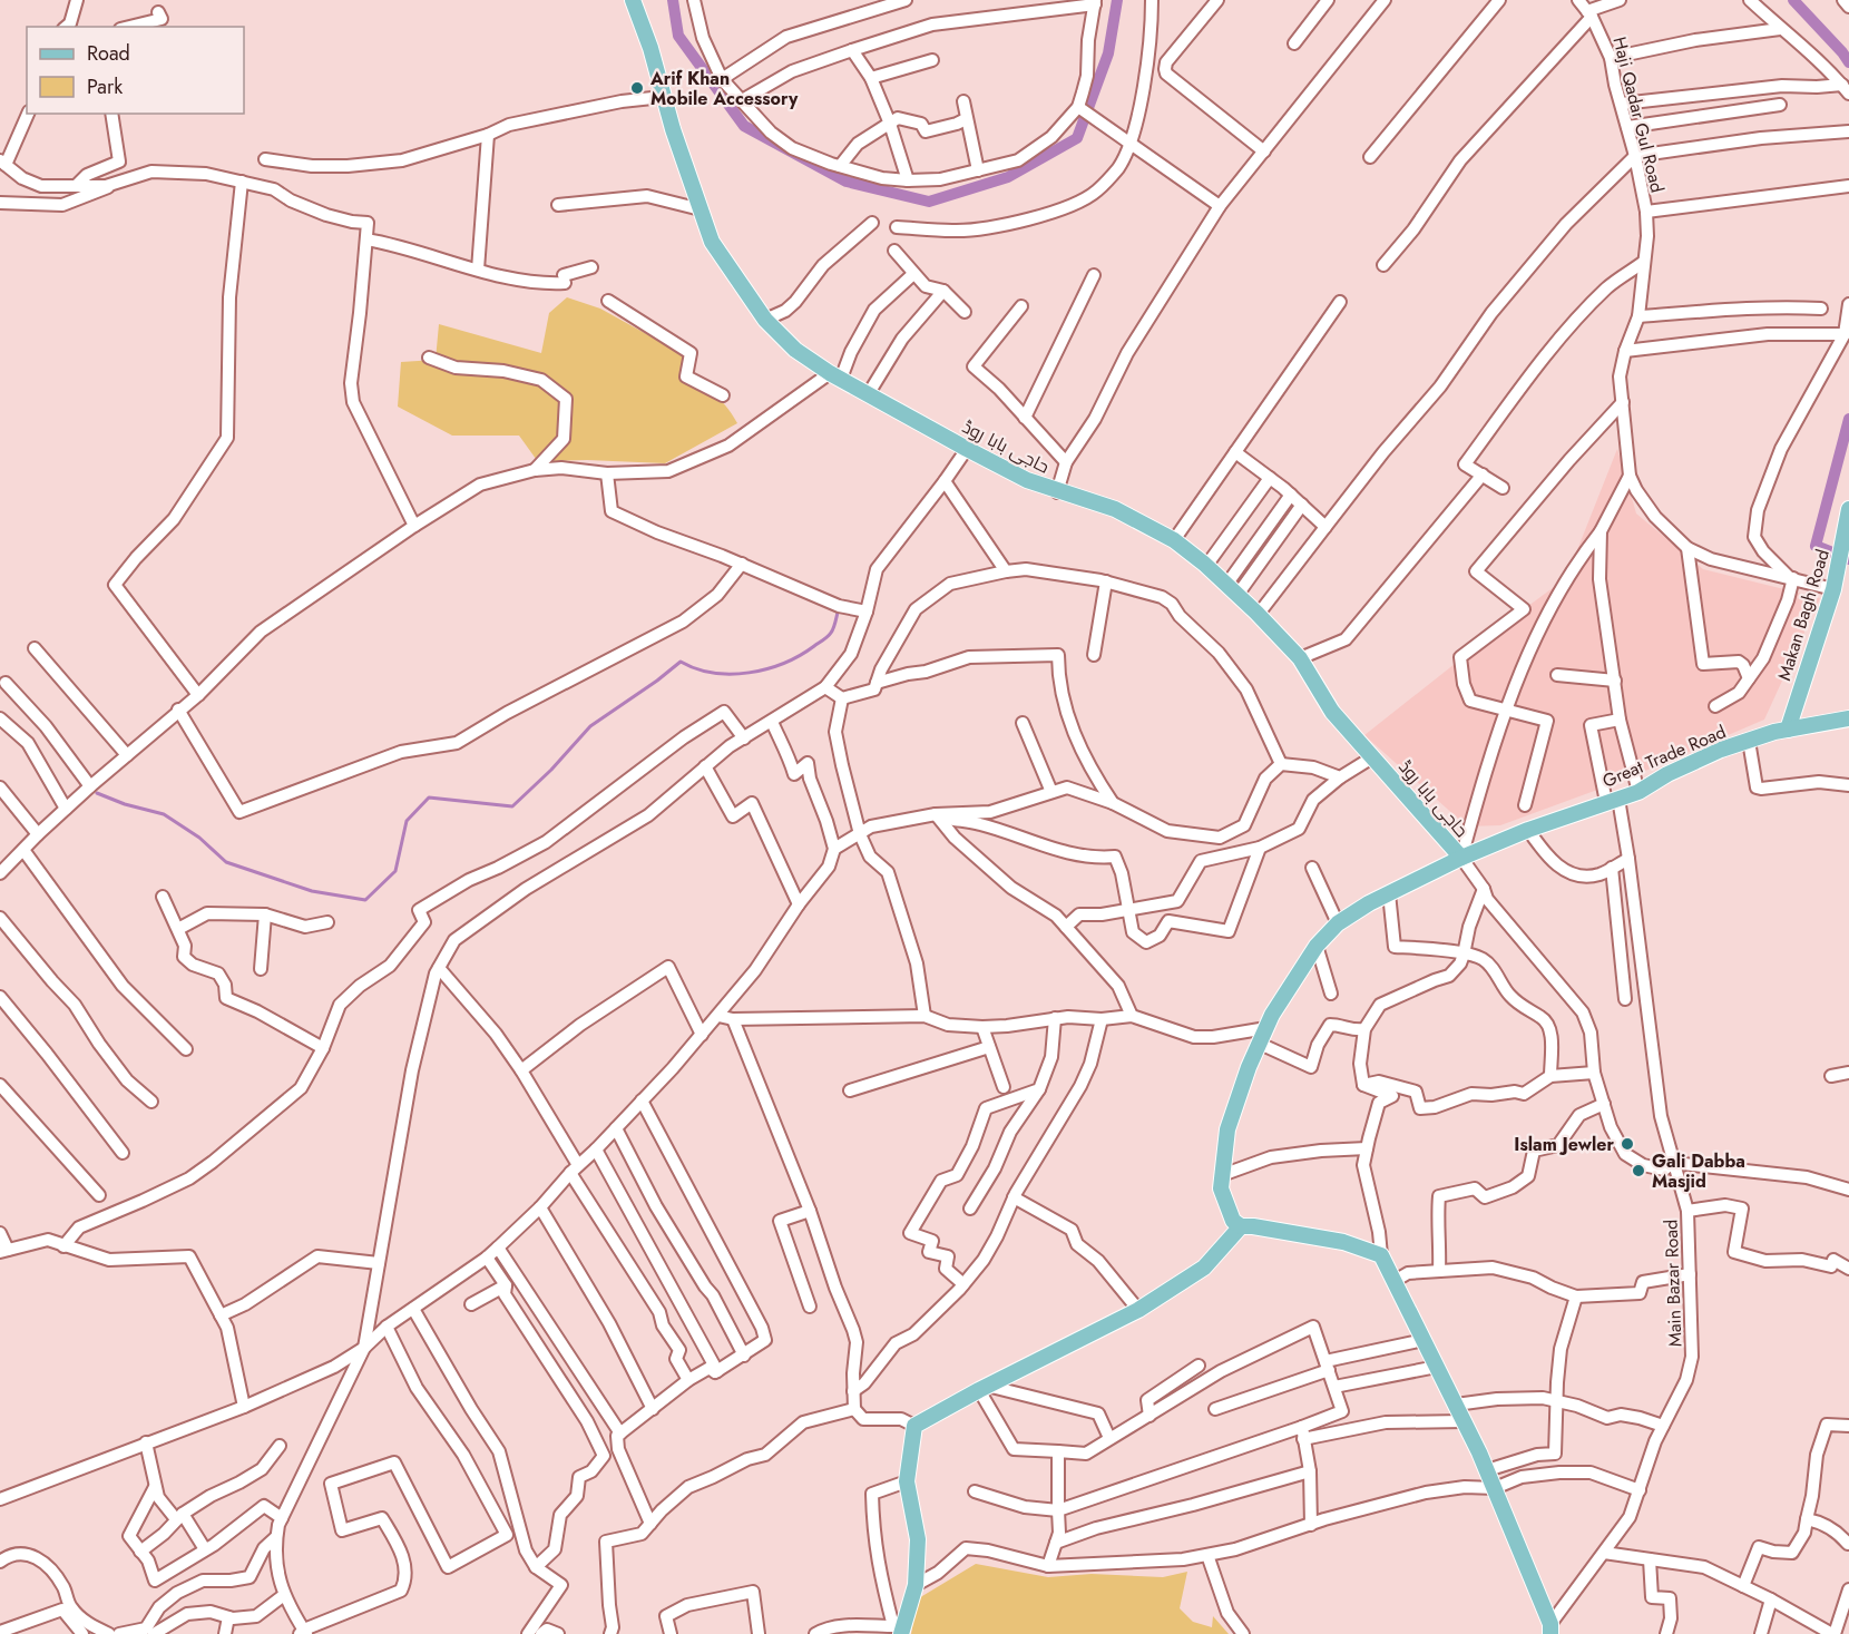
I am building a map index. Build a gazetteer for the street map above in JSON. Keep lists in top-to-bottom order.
{
  "streets": {
    "main road": ["حاجی بابا روڈ", "Makan Bagh Road", "Great Trade Road"],
    "street": ["Haji Qadar Gul Road", "Main Bazar Road"]
  },
  "crossings": [
    ["Haji Qadar Gul Road", "Makan Bagh Road"],
    ["حاجی بابا روڈ", "Great Trade Road"],
    ["Makan Bagh Road", "Great Trade Road"],
    ["Great Trade Road", "Main Bazar Road"]
  ],
  "places": ["Arif Khan Mobile Accessory", "Islam Jewler", "Gali Dabba Masjid"],
  "legend": ["Road", "Park"]
}
